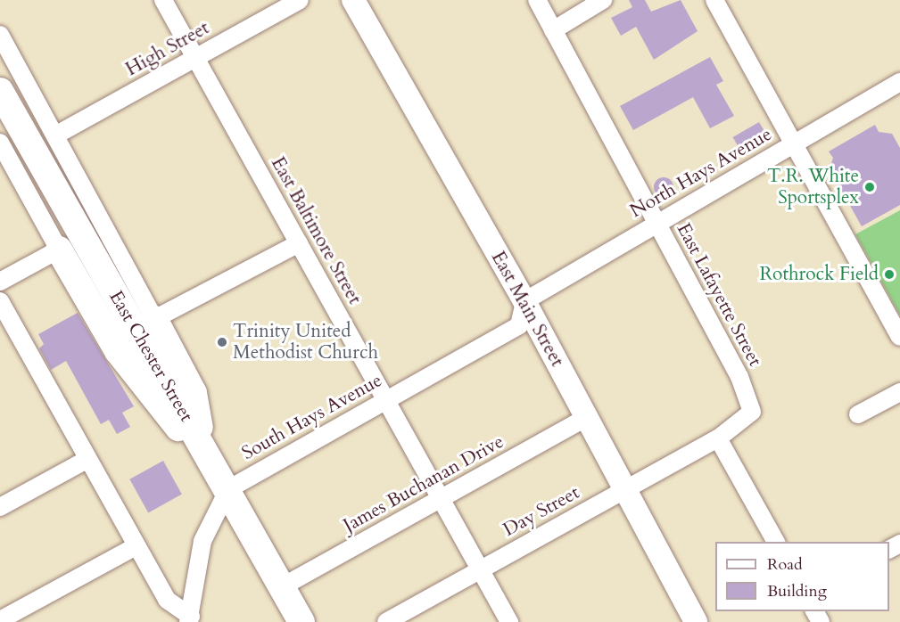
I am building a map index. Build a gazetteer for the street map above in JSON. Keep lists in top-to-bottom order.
{
  "streets": {
    "highway": ["East Chester Street"],
    "main road": ["East Main Street"],
    "street": [
      "High Street",
      "North Hays Avenue",
      "East Baltimore Street",
      "East Lafayette Street",
      "South Hays Avenue",
      "James Buchanan Drive",
      "Day Street"
    ]
  },
  "crossings": [
    ["High Street", "East Baltimore Street"],
    ["North Hays Avenue", "East Lafayette Street"],
    ["North Hays Avenue", "East Main Street"],
    ["North Hays Avenue", "South Hays Avenue"],
    ["East Baltimore Street", "South Hays Avenue"],
    ["East Baltimore Street", "James Buchanan Drive"],
    ["East Baltimore Street", "Day Street"],
    ["East Lafayette Street", "Day Street"],
    ["East Main Street", "South Hays Avenue"],
    ["East Main Street", "James Buchanan Drive"],
    ["East Main Street", "Day Street"],
    ["East Chester Street", "South Hays Avenue"],
    ["East Chester Street", "James Buchanan Drive"]
  ],
  "places": ["T.R. White Sportsplex", "Rothrock Field", "Trinity United Methodist Church"],
  "legend": ["Road", "Building"]
}
